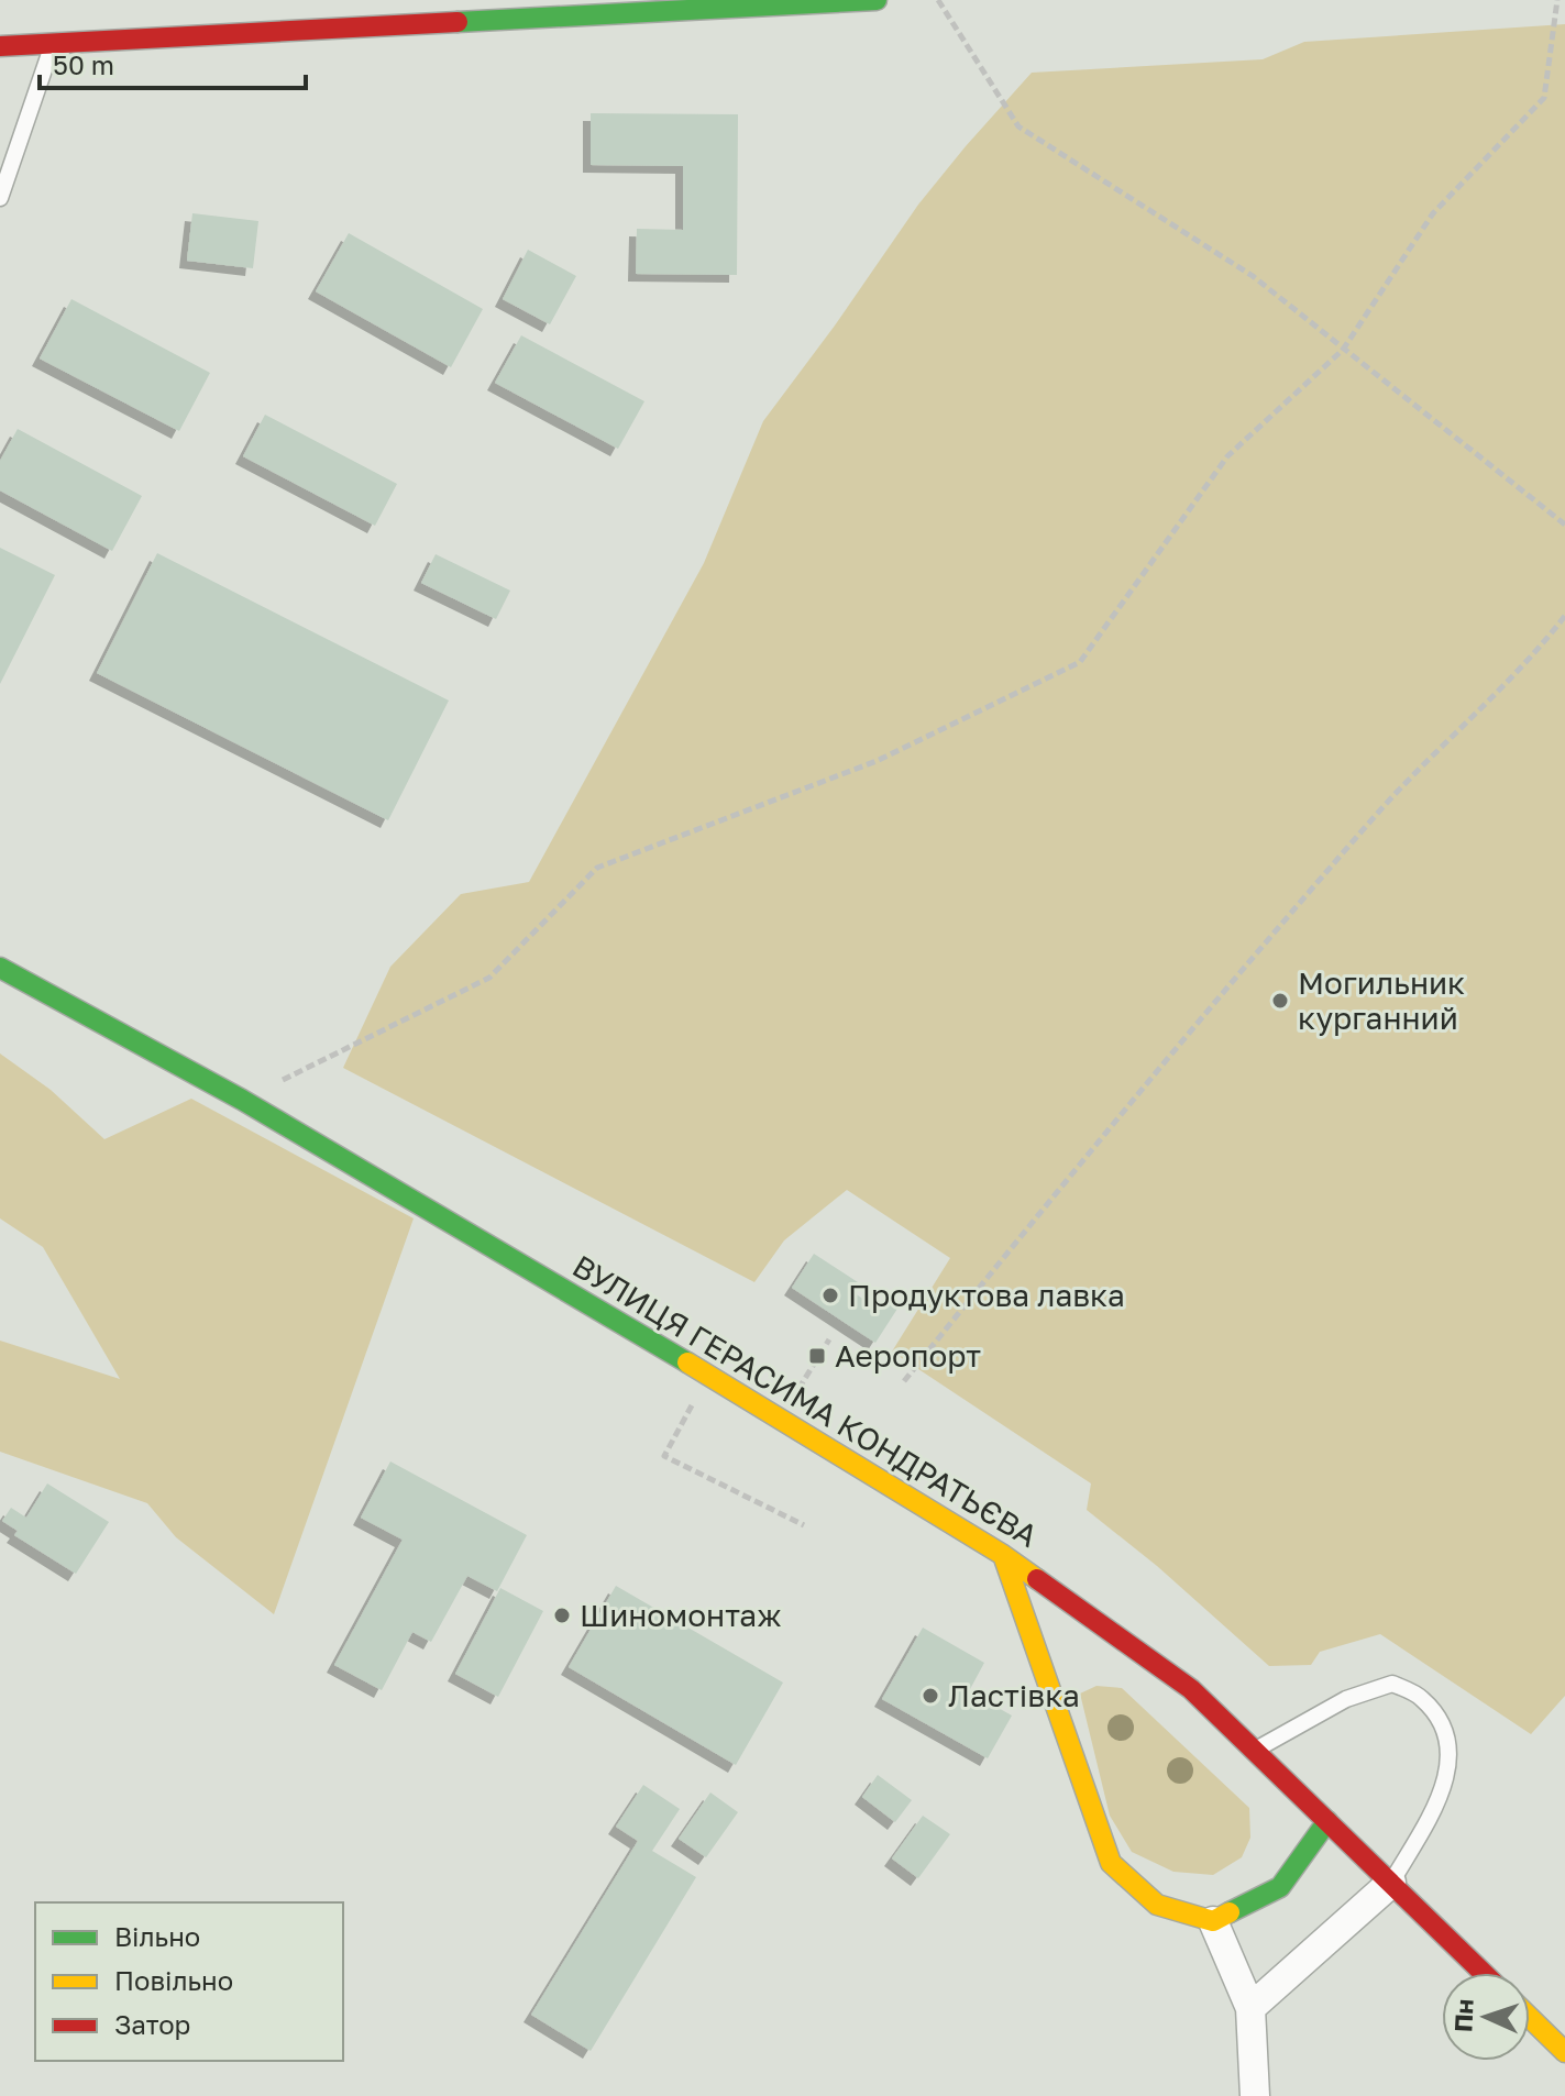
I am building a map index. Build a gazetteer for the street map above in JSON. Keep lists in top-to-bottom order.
{
  "streets": {
    "main road": ["ВУЛИЦЯ ГЕРАСИМА КОНДРАТЬЄВА"]
  },
  "places": {
    "other": [
      "Могильник курганний",
      "Продуктова лавка",
      "Шиномонтаж",
      "Ластівка"
    ],
    "transit": ["Аеропорт"]
  },
  "legend": ["Вільно", "Повільно", "Затор"],
  "scale_bar": "50 m",
  "north": "left"
}
